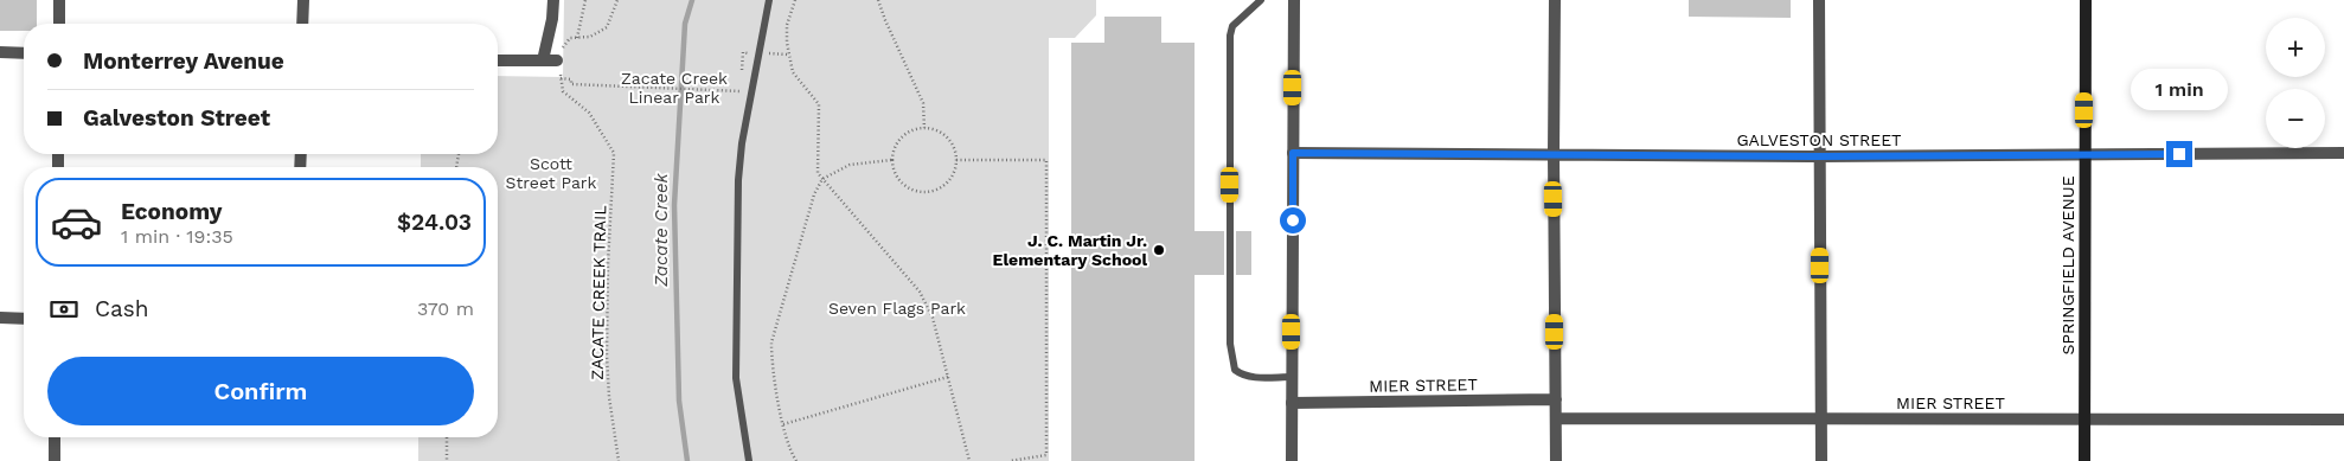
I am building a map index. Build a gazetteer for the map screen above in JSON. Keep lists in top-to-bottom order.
{
  "streets": {
    "main road": ["SPRINGFIELD AVENUE"],
    "street": ["GALVESTON STREET", "MIER STREET"],
    "path": ["ZACATE CREEK TRAIL"]
  },
  "crossings": [
    ["GALVESTON STREET", "SPRINGFIELD AVENUE"],
    ["SPRINGFIELD AVENUE", "MIER STREET"]
  ],
  "water": ["Zacate Creek"],
  "parks": ["Zacate Creek Linear Park", "Scott Street Park", "Seven Flags Park"],
  "places": ["J. C. Martin Jr. Elementary School"],
  "page": {
    "map_buttons": ["+", "−"],
    "banner": ["Monterrey Avenue", "Galveston Street"],
    "bubble": "1 min",
    "list": [
      {
        "name": "Economy",
        "note": "1 min · 19:35",
        "value": "$24.03"
      }
    ],
    "pay": ["Cash", "370 m"],
    "buttons": "Confirm"
  }
}
